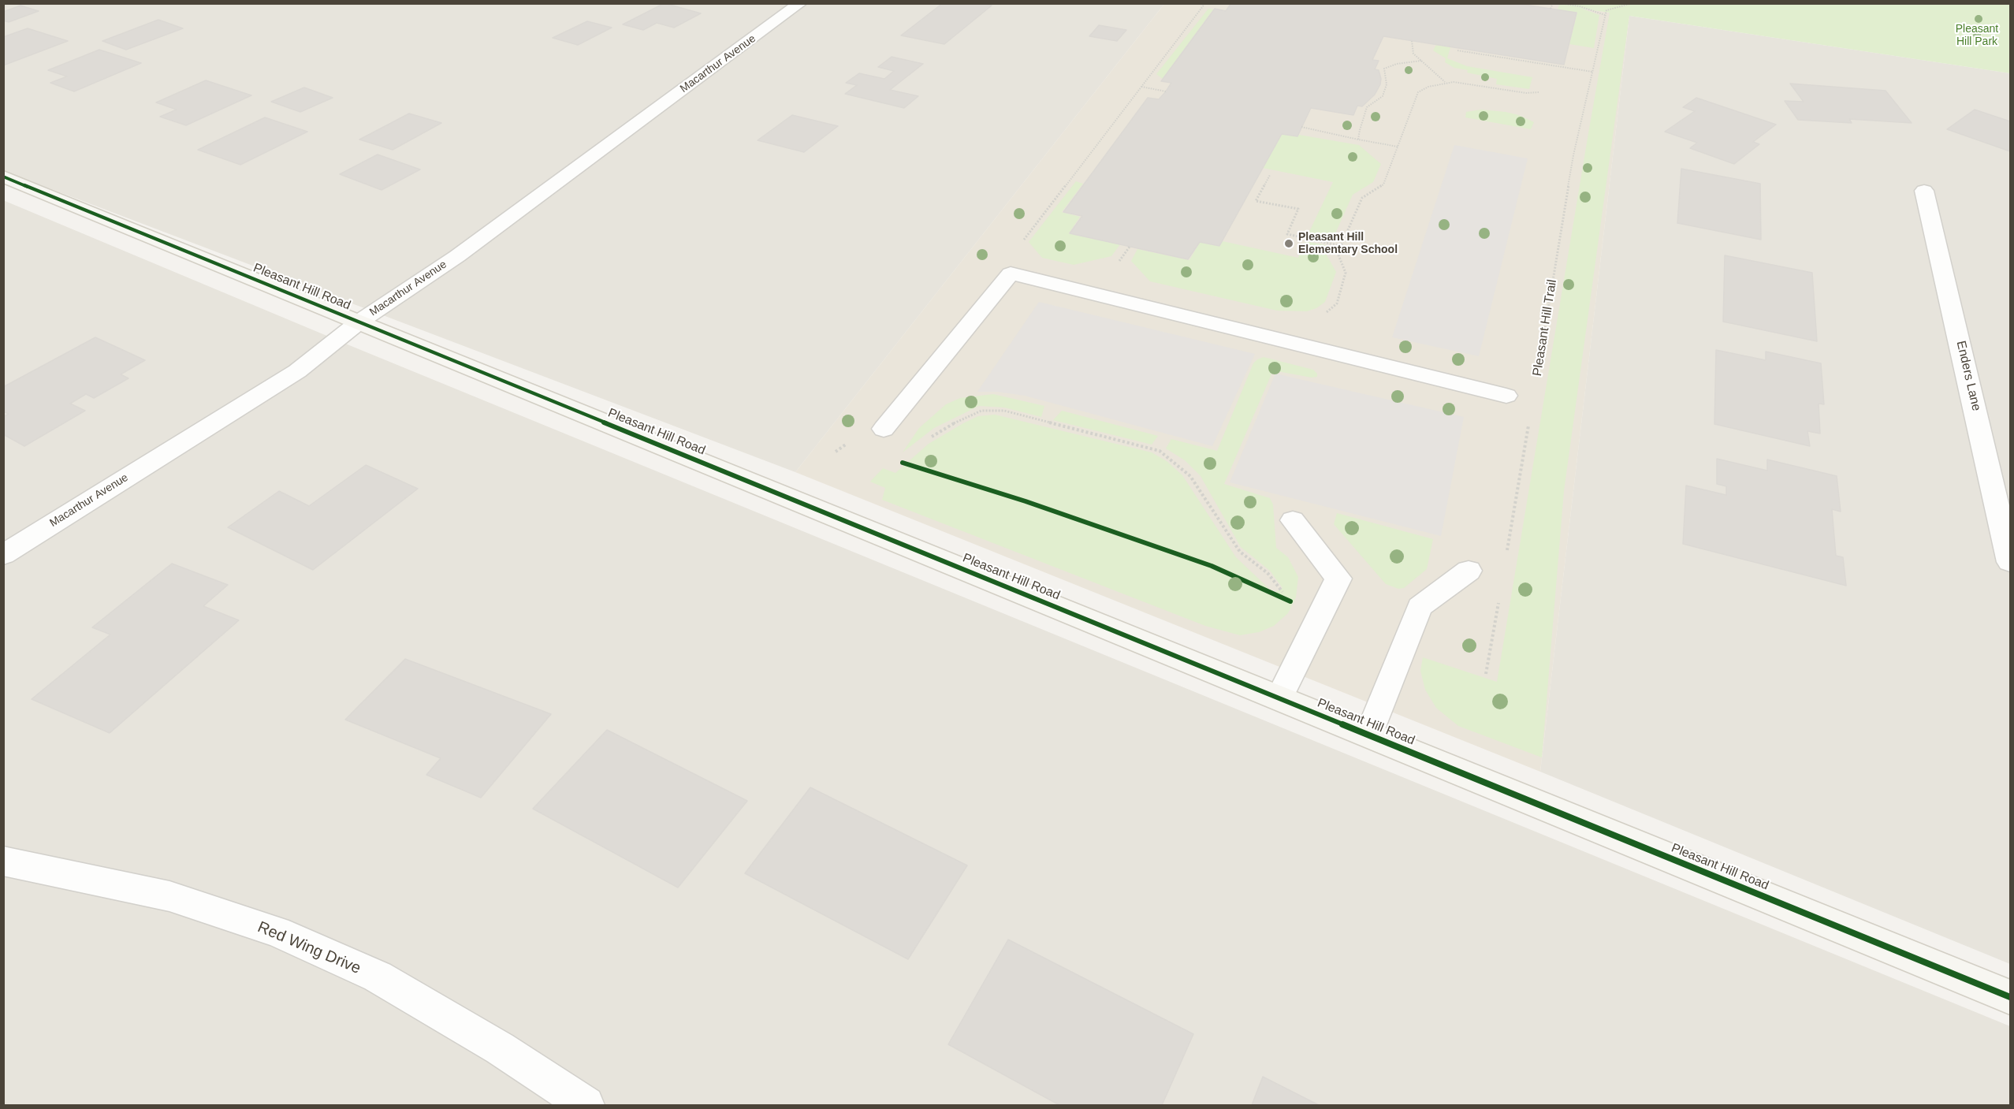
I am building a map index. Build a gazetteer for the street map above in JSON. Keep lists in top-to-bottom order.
{
  "streets": {
    "street": [
      "Macarthur Avenue",
      "Pleasant Hill Road",
      "Enders Lane",
      "Red Wing Drive"
    ],
    "path": ["Pleasant Hill Trail"]
  },
  "crossings": [
    ["Macarthur Avenue", "Pleasant Hill Road"]
  ],
  "parks": ["Pleasant Hill Park"],
  "places": ["Pleasant Hill Elementary School"]
}
